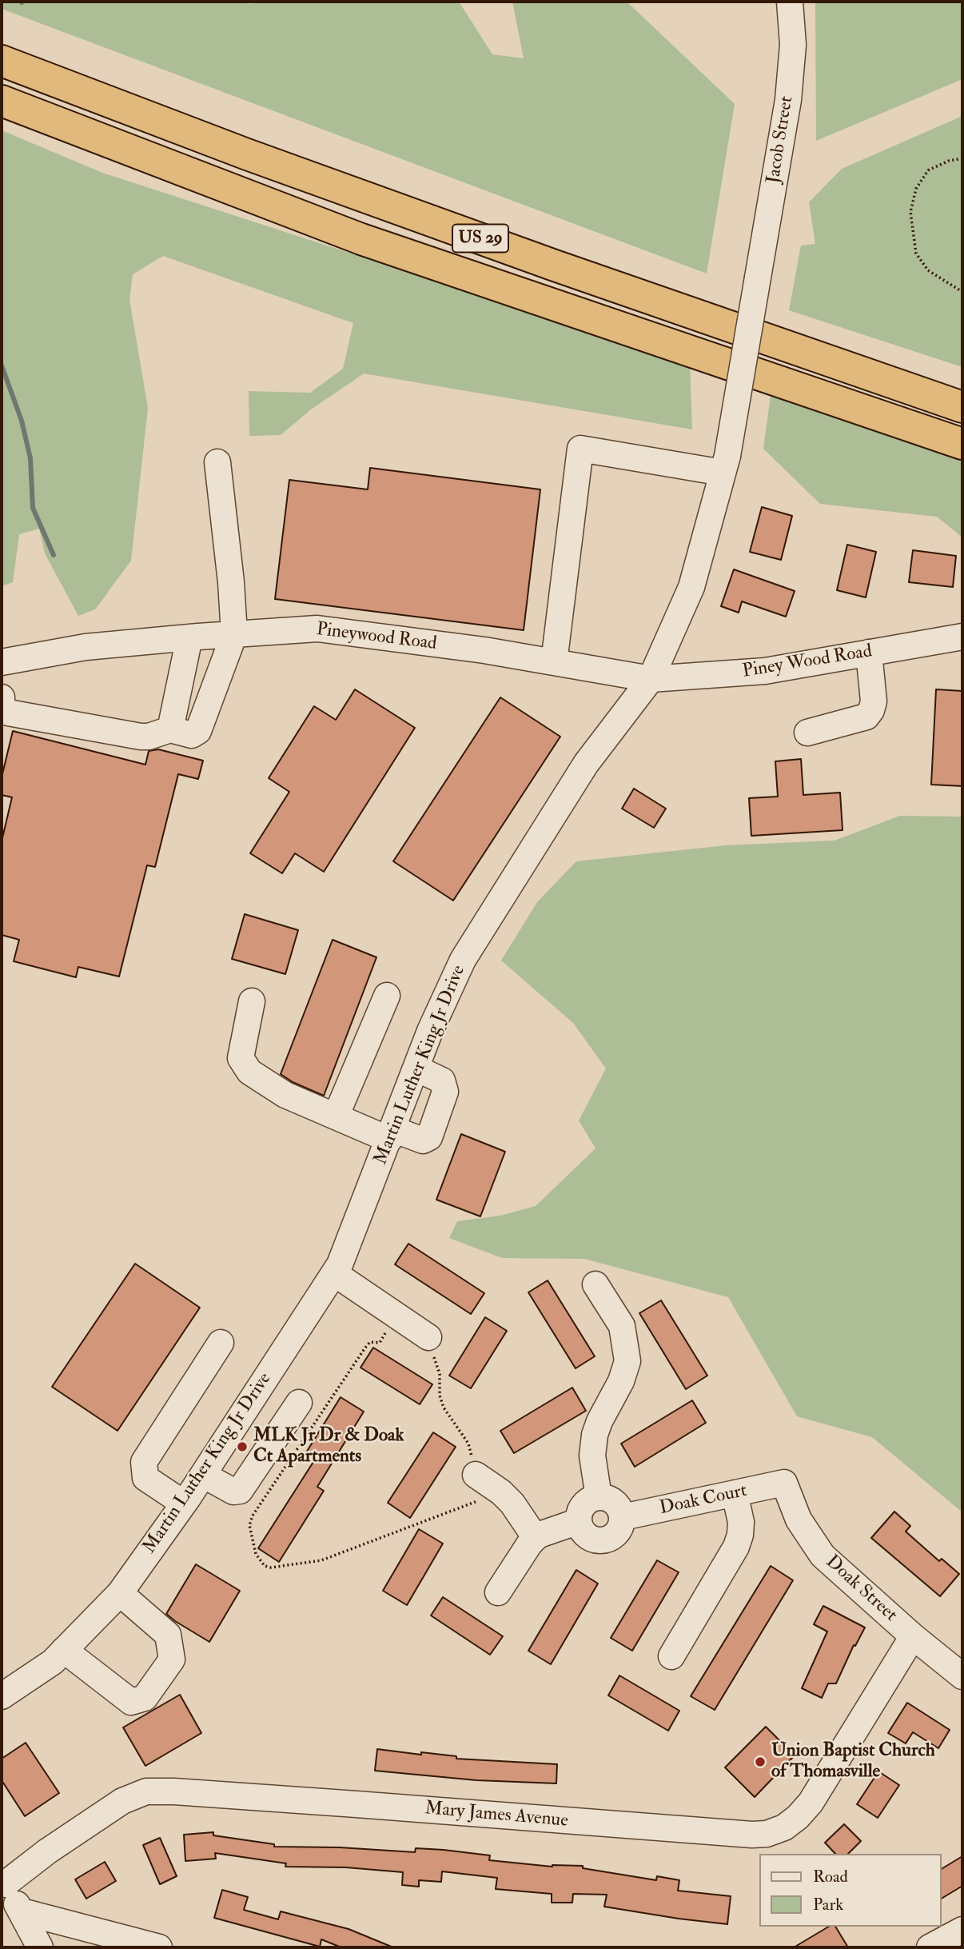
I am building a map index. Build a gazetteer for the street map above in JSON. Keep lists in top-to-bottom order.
{
  "streets": {
    "highway": ["US 29"],
    "street": [
      "Jacob Street",
      "Pineywood Road",
      "Piney Wood Road",
      "Martin Luther King Jr Drive",
      "Doak Court",
      "Doak Street",
      "Mary James Avenue"
    ]
  },
  "crossings": [
    ["Jacob Street", "Martin Luther King Jr Drive"],
    ["Pineywood Road", "Piney Wood Road"],
    ["Pineywood Road", "Martin Luther King Jr Drive"],
    ["Piney Wood Road", "Martin Luther King Jr Drive"],
    ["Doak Court", "Doak Street"],
    ["Doak Street", "Mary James Avenue"]
  ],
  "places": ["MLK Jr Dr & Doak Ct Apartments", "Union Baptist Church of Thomasville"],
  "legend": ["Road", "Park"]
}
